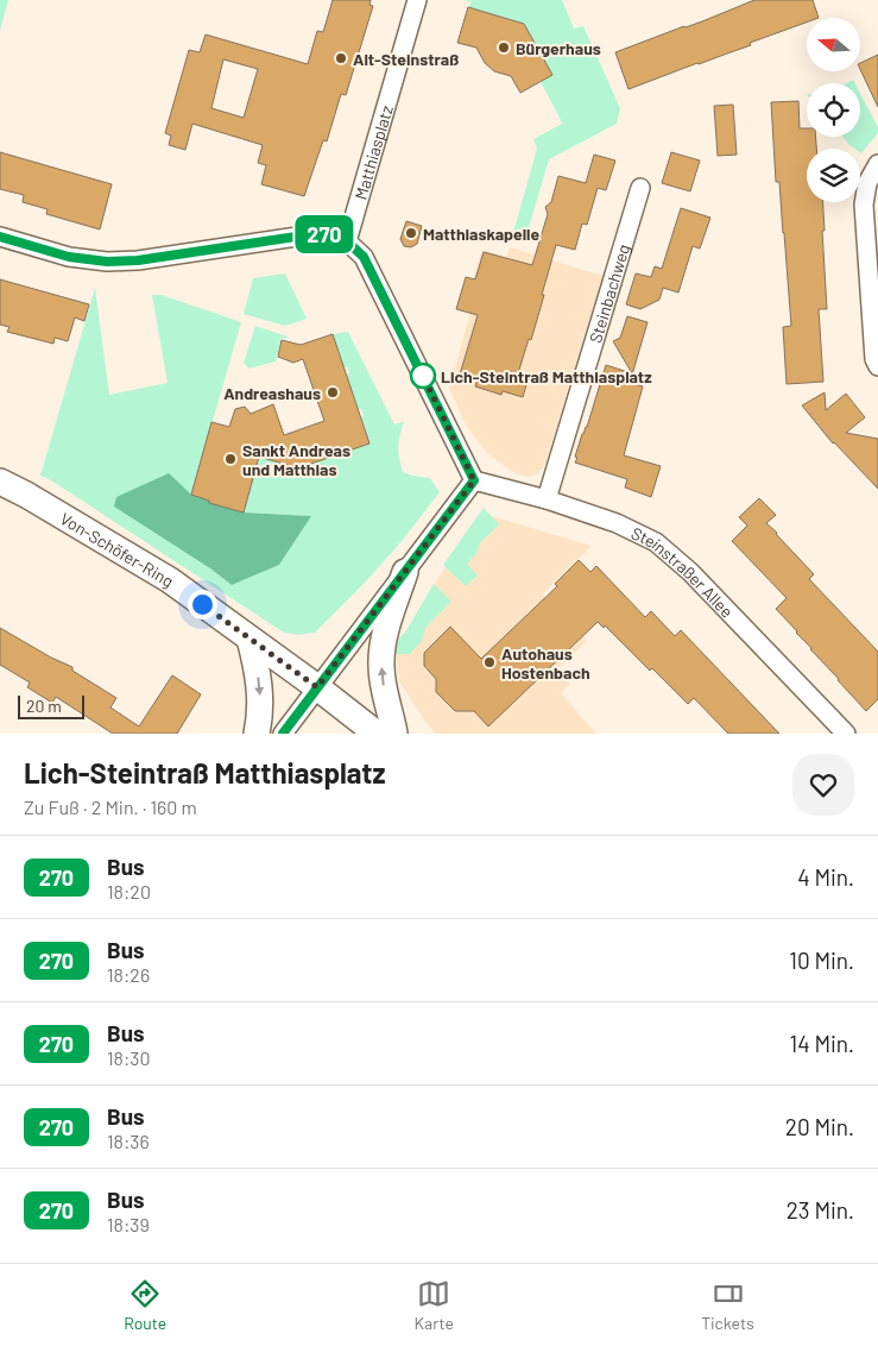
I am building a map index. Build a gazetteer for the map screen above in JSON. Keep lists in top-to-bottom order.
{
  "streets": {
    "main road": ["Von-Schöfer-Ring"],
    "street": ["Matthiasplatz", "Steinbachweg", "Steinstraßer Allee"]
  },
  "crossings": [
    ["Steinbachweg", "Steinstraßer Allee"]
  ],
  "places": [
    "Bürgerhaus",
    "Alt-Steinstraß",
    "Matthiaskapelle",
    "Lich-Steintraß Matthiasplatz",
    "Andreashaus",
    "Sankt Andreas und Matthias",
    "Autohaus Hostenbach"
  ],
  "lines": ["bus line 270"],
  "scale_bar": "20 m",
  "north": "left",
  "page": {
    "on_map": "270",
    "scale": "20 m",
    "heading": ["Lich-Steintraß Matthiasplatz", "Zu Fuß · 2 Min. · 160 m"],
    "list": [
      {
        "mark": "270",
        "name": "Bus",
        "note": "18:20",
        "value": "4 Min."
      },
      {
        "mark": "270",
        "name": "Bus",
        "note": "18:26",
        "value": "10 Min."
      },
      {
        "mark": "270",
        "name": "Bus",
        "note": "18:30",
        "value": "14 Min."
      },
      {
        "mark": "270",
        "name": "Bus",
        "note": "18:36",
        "value": "20 Min."
      },
      {
        "mark": "270",
        "name": "Bus",
        "note": "18:39",
        "value": "23 Min."
      }
    ],
    "tabs": ["Route", "Karte", "Tickets"]
  }
}
